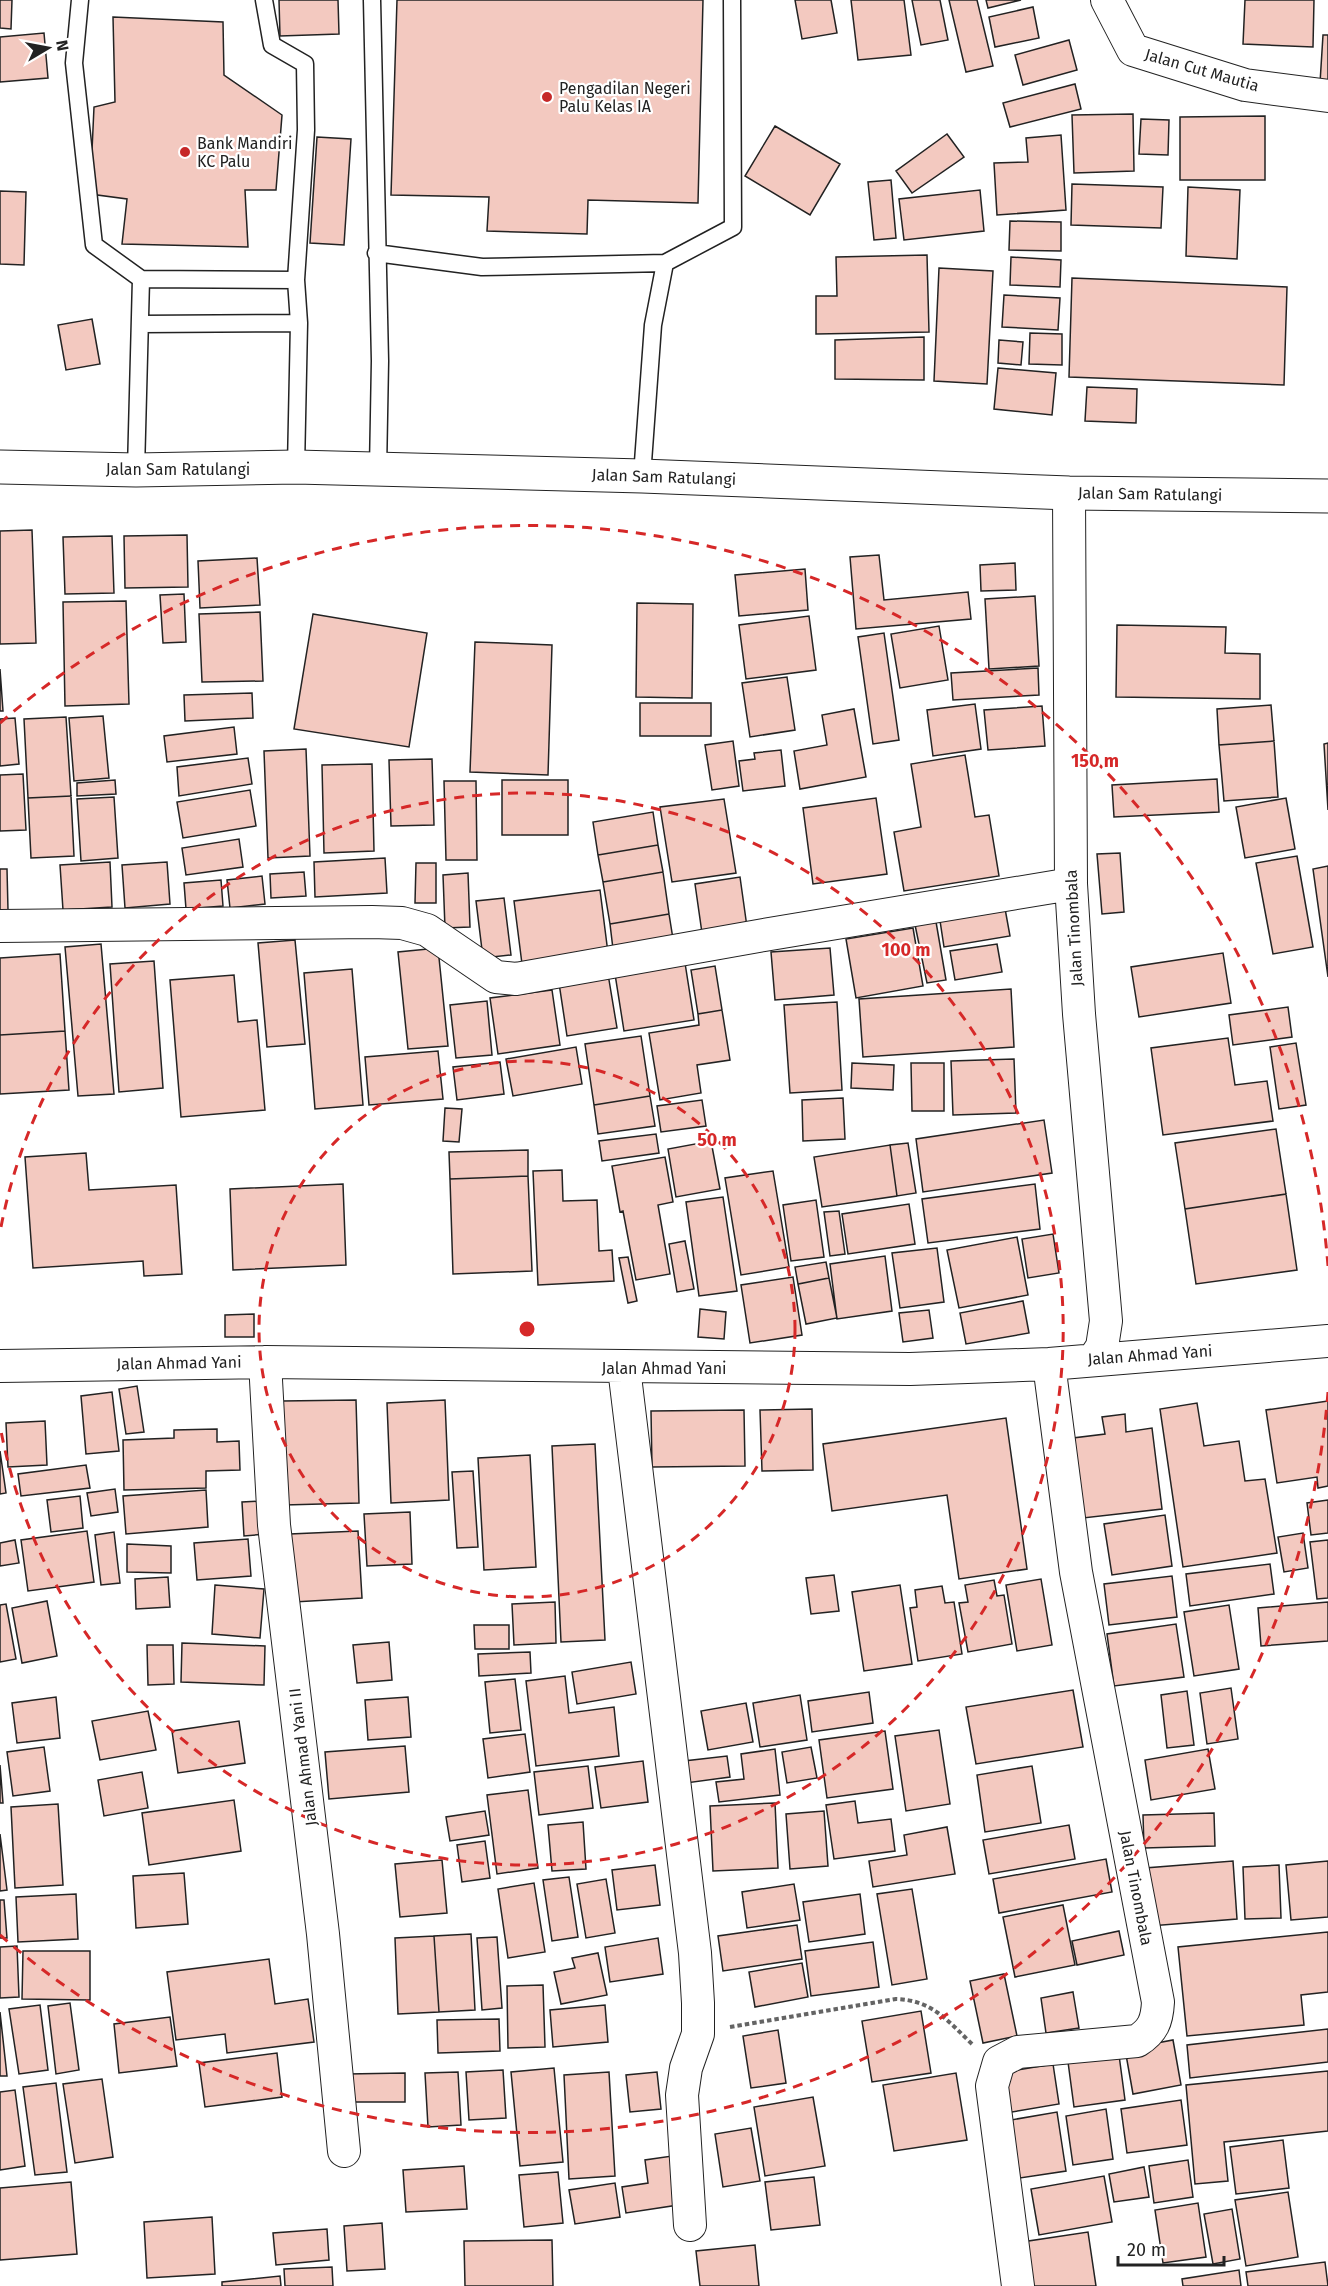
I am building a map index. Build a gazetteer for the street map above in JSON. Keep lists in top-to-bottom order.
{
  "streets": {
    "highway": ["Jalan Sam Ratulangi"],
    "street": [
      "Jalan Cut Mautia",
      "Jalan Tinombala",
      "Jalan Ahmad Yani",
      "Jalan Ahmad Yani II"
    ]
  },
  "crossings": [
    ["Jalan Sam Ratulangi", "Jalan Tinombala"],
    ["Jalan Tinombala", "Jalan Ahmad Yani"],
    ["Jalan Ahmad Yani", "Jalan Ahmad Yani II"]
  ],
  "places": ["Pengadilan Negeri Palu Kelas IA", "Bank Mandiri KC Palu"],
  "scale_bar": "20 m",
  "north": "right",
  "rings": ["150 m", "100 m", "50 m"]
}
